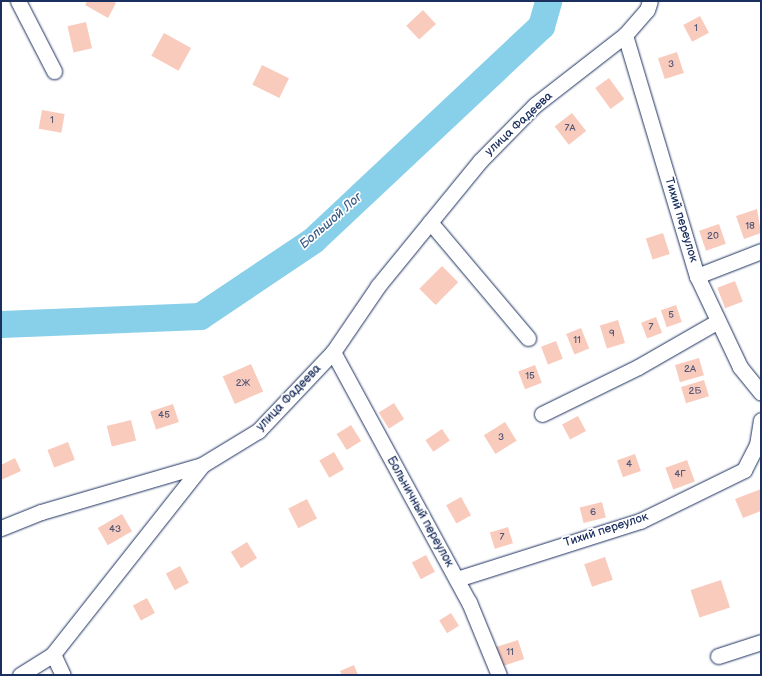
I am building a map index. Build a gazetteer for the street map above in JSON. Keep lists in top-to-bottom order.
{
  "streets": {
    "street": ["улица Фадеева", "Тихий переулок", "Больничный переулок"]
  },
  "crossings": [
    ["улица Фадеева", "Тихий переулок"],
    ["улица Фадеева", "Больничный переулок"],
    ["Тихий переулок", "Больничный переулок"]
  ],
  "water": ["Большой Лог"],
  "house_numbers": [
    "1",
    "3",
    "1",
    "7А",
    "18",
    "20",
    "5",
    "7",
    "9",
    "11",
    "2А",
    "15",
    "2Ж",
    "2Б",
    "45",
    "3",
    "4",
    "4Г",
    "6",
    "43",
    "7",
    "11"
  ]
}
